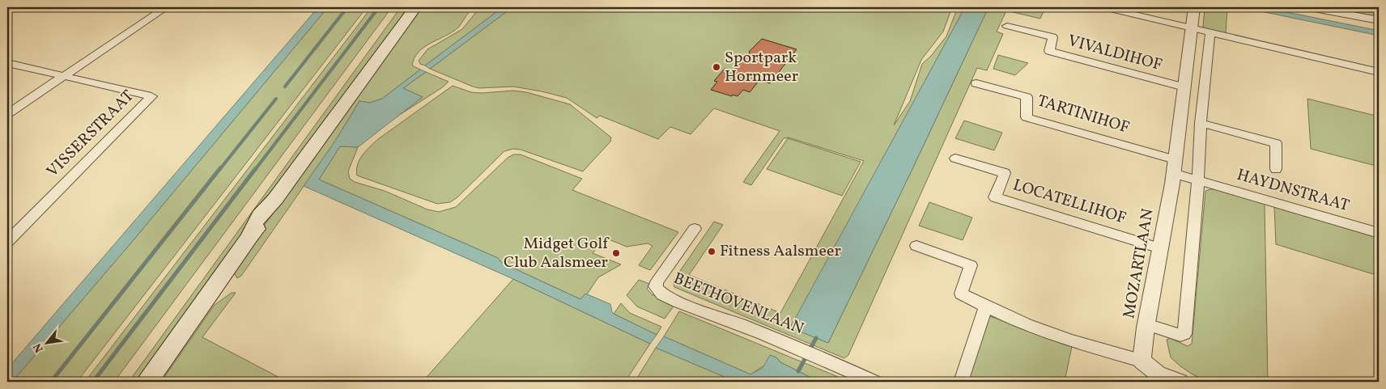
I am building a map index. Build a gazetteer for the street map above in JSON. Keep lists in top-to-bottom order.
{
  "streets": {
    "street": [
      "VIVALDIHOF",
      "TARTINIHOF",
      "VISSERSTRAAT",
      "HAYDNSTRAAT",
      "LOCATELLIHOF",
      "MOZARTLAAN",
      "BEETHOVENLAAN"
    ]
  },
  "crossings": [
    ["VIVALDIHOF", "MOZARTLAAN"],
    ["TARTINIHOF", "MOZARTLAAN"],
    ["LOCATELLIHOF", "MOZARTLAAN"]
  ],
  "places": ["Sportpark Hornmeer", "Fitness Aalsmeer", "Midget Golf Club Aalsmeer"],
  "north": "bottom left"
}
